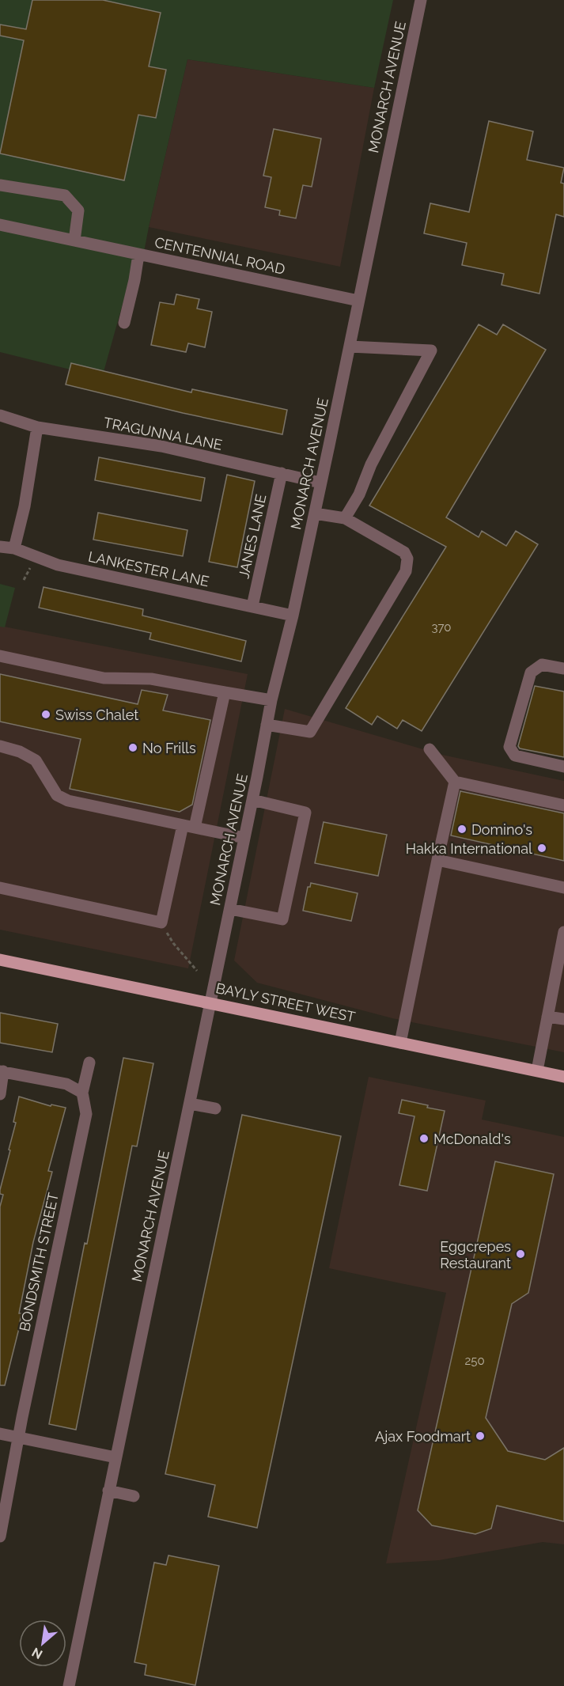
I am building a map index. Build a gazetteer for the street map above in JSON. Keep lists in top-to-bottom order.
{
  "streets": {
    "main road": ["BAYLY STREET WEST"],
    "street": [
      "MONARCH AVENUE",
      "CENTENNIAL ROAD",
      "TRAGUNNA LANE",
      "JANES LANE",
      "LANKESTER LANE",
      "BONDSMITH STREET"
    ]
  },
  "crossings": [
    ["MONARCH AVENUE", "CENTENNIAL ROAD"],
    ["MONARCH AVENUE", "TRAGUNNA LANE"],
    ["MONARCH AVENUE", "LANKESTER LANE"],
    ["MONARCH AVENUE", "BAYLY STREET WEST"],
    ["TRAGUNNA LANE", "JANES LANE"],
    ["JANES LANE", "LANKESTER LANE"]
  ],
  "places": [
    "Swiss Chalet",
    "No Frills",
    "Domino's",
    "Hakka International",
    "McDonald's",
    "Eggcrepes Restaurant",
    "Ajax Foodmart"
  ],
  "house_numbers": ["370", "250"],
  "north": "bottom left"
}
